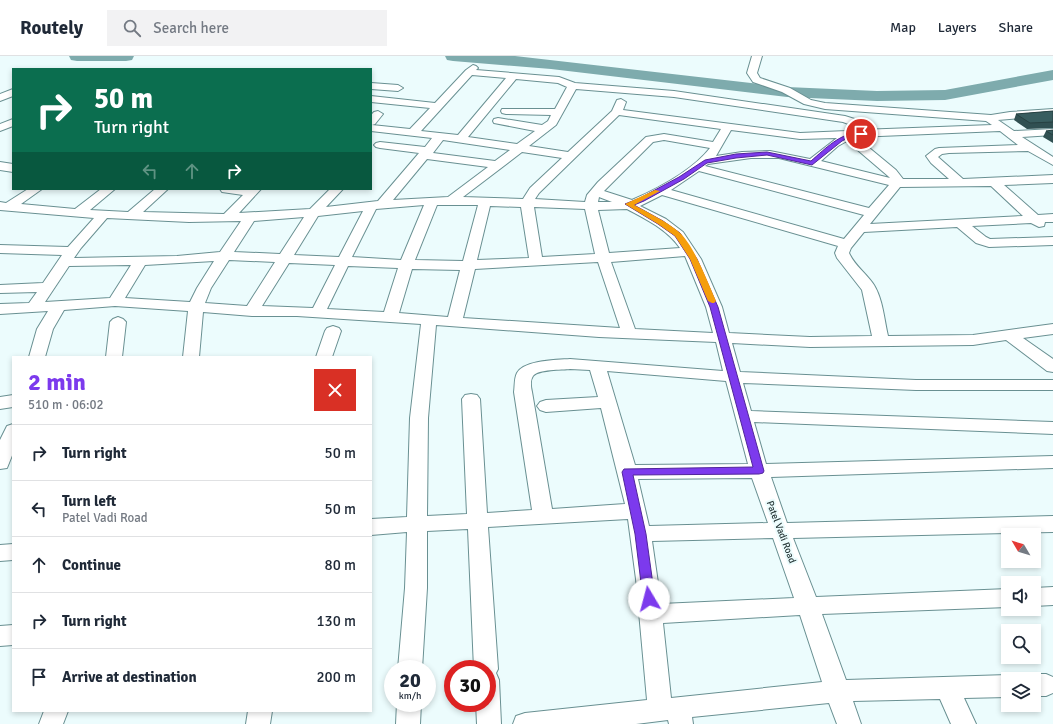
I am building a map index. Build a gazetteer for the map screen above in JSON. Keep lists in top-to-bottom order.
{
  "streets": {
    "street": ["Patel Vadi Road"]
  },
  "north": "top left",
  "page": {
    "header": "Routely",
    "search": "Search here",
    "nav": ["Map", "Layers", "Share"],
    "turn": ["50 m", "Turn right"],
    "heading": ["2 min", "510 m · 06:02"],
    "list": [
      {
        "name": "Turn right",
        "value": "50 m"
      },
      {
        "name": "Turn left",
        "note": "Patel Vadi Road",
        "value": "50 m"
      },
      {
        "name": "Continue",
        "value": "80 m"
      },
      {
        "name": "Turn right",
        "value": "130 m"
      },
      {
        "name": "Arrive at destination",
        "value": "200 m"
      }
    ],
    "speed": "20 km/h",
    "limit": "30"
  }
}
